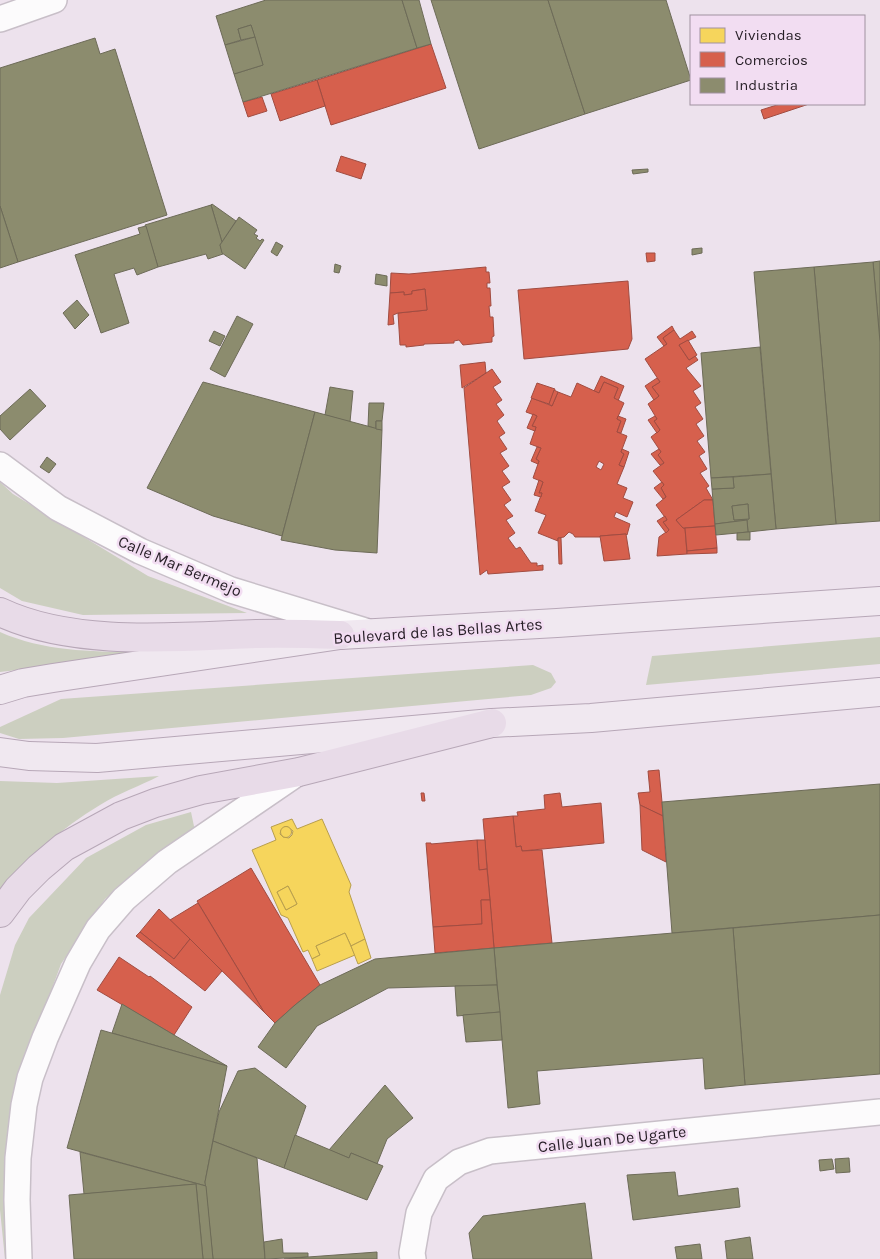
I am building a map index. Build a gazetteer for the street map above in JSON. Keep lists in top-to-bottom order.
{
  "streets": {
    "main road": ["Boulevard de las Bellas Artes"],
    "street": ["Calle Mar Bermejo", "Calle Juan De Ugarte"]
  },
  "crossings": [
    ["Calle Mar Bermejo", "Boulevard de las Bellas Artes"]
  ],
  "legend": ["Viviendas", "Comercios", "Industria"]
}
